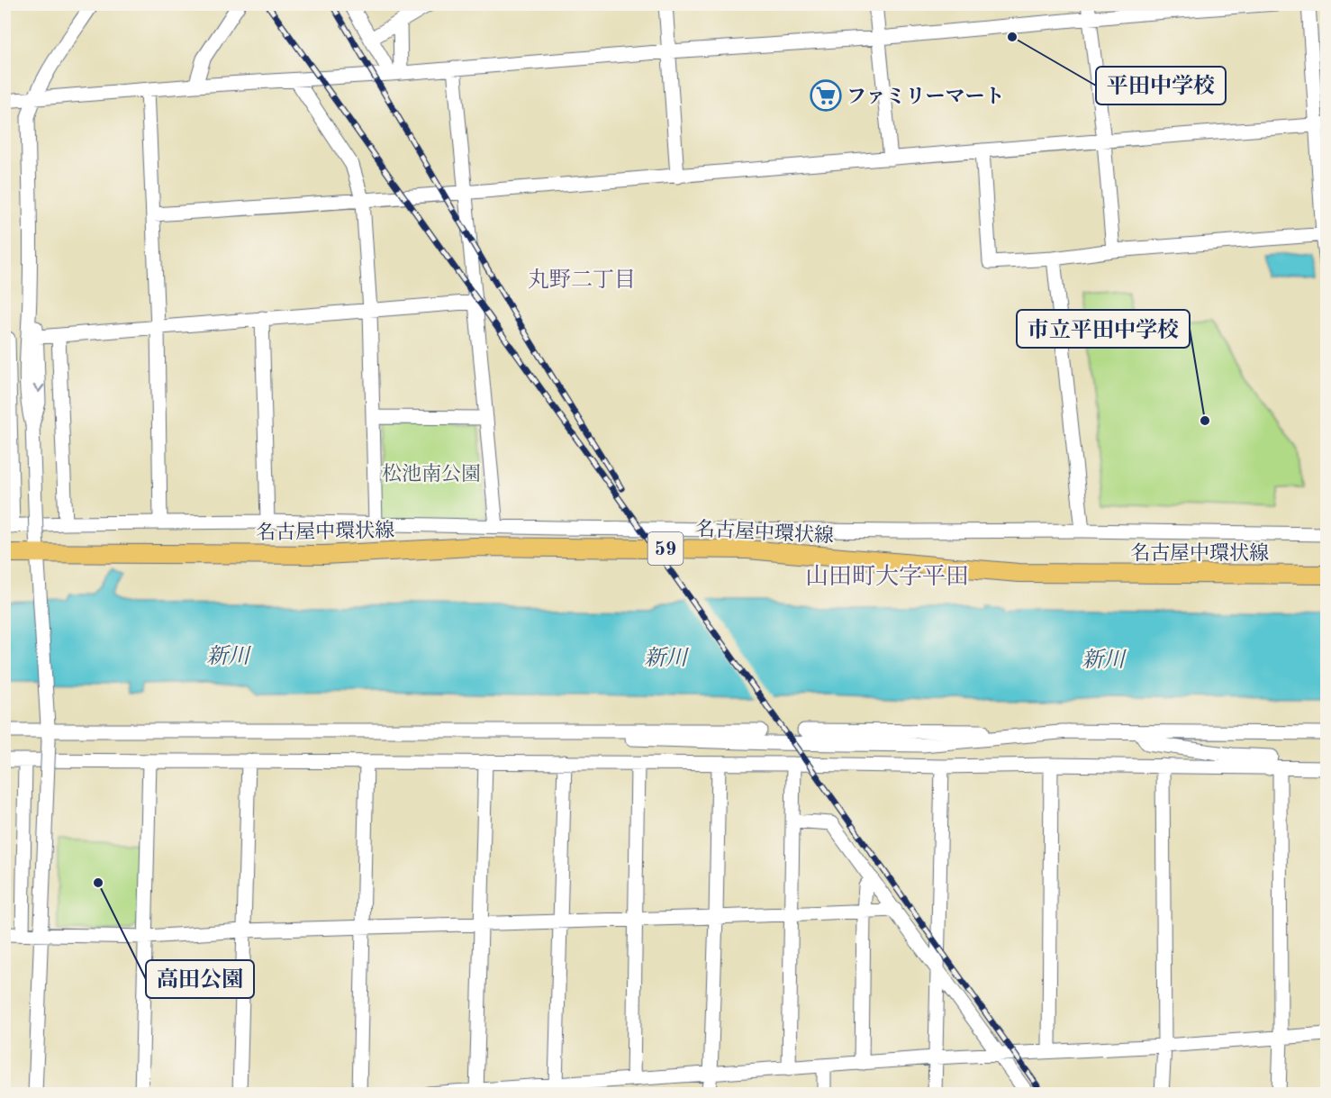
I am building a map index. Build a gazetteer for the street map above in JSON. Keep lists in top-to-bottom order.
{
  "streets": {
    "main road": ["名古屋中環状線", "59"]
  },
  "districts": ["丸野二丁目", "山田町大字平田"],
  "water": ["新川"],
  "parks": ["松池南公園"],
  "places": {
    "other": ["平田中学校", "市立平田中学校", "高田公園"],
    "supermarket": ["ファミリーマート"]
  }
}
